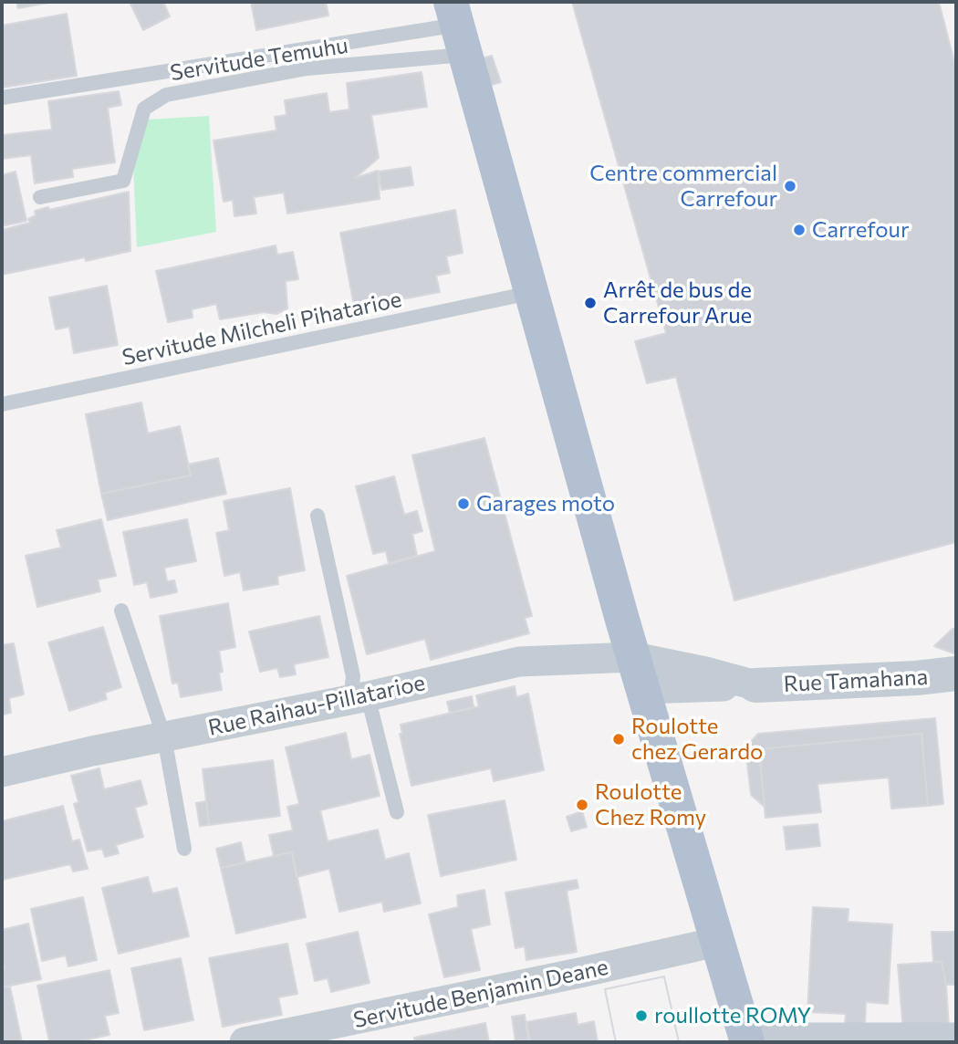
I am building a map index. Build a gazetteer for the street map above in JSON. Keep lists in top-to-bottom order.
{
  "streets": {
    "street": ["Rue Tamahana", "Rue Raihau-Pillatarioe", "Servitude Benjamin Deane"],
    "lane": ["Servitude Temuhu", "Servitude Milcheli Pihatarioe"]
  },
  "crossings": [
    ["Rue Tamahana", "Rue Raihau-Pillatarioe"]
  ],
  "places": [
    "Centre commercial Carrefour",
    "Carrefour",
    "Arrêt de bus de Carrefour Arue",
    "Garages moto",
    "Roulotte chez Gerardo",
    "Roulotte Chez Romy",
    "roullotte ROMY"
  ]
}
